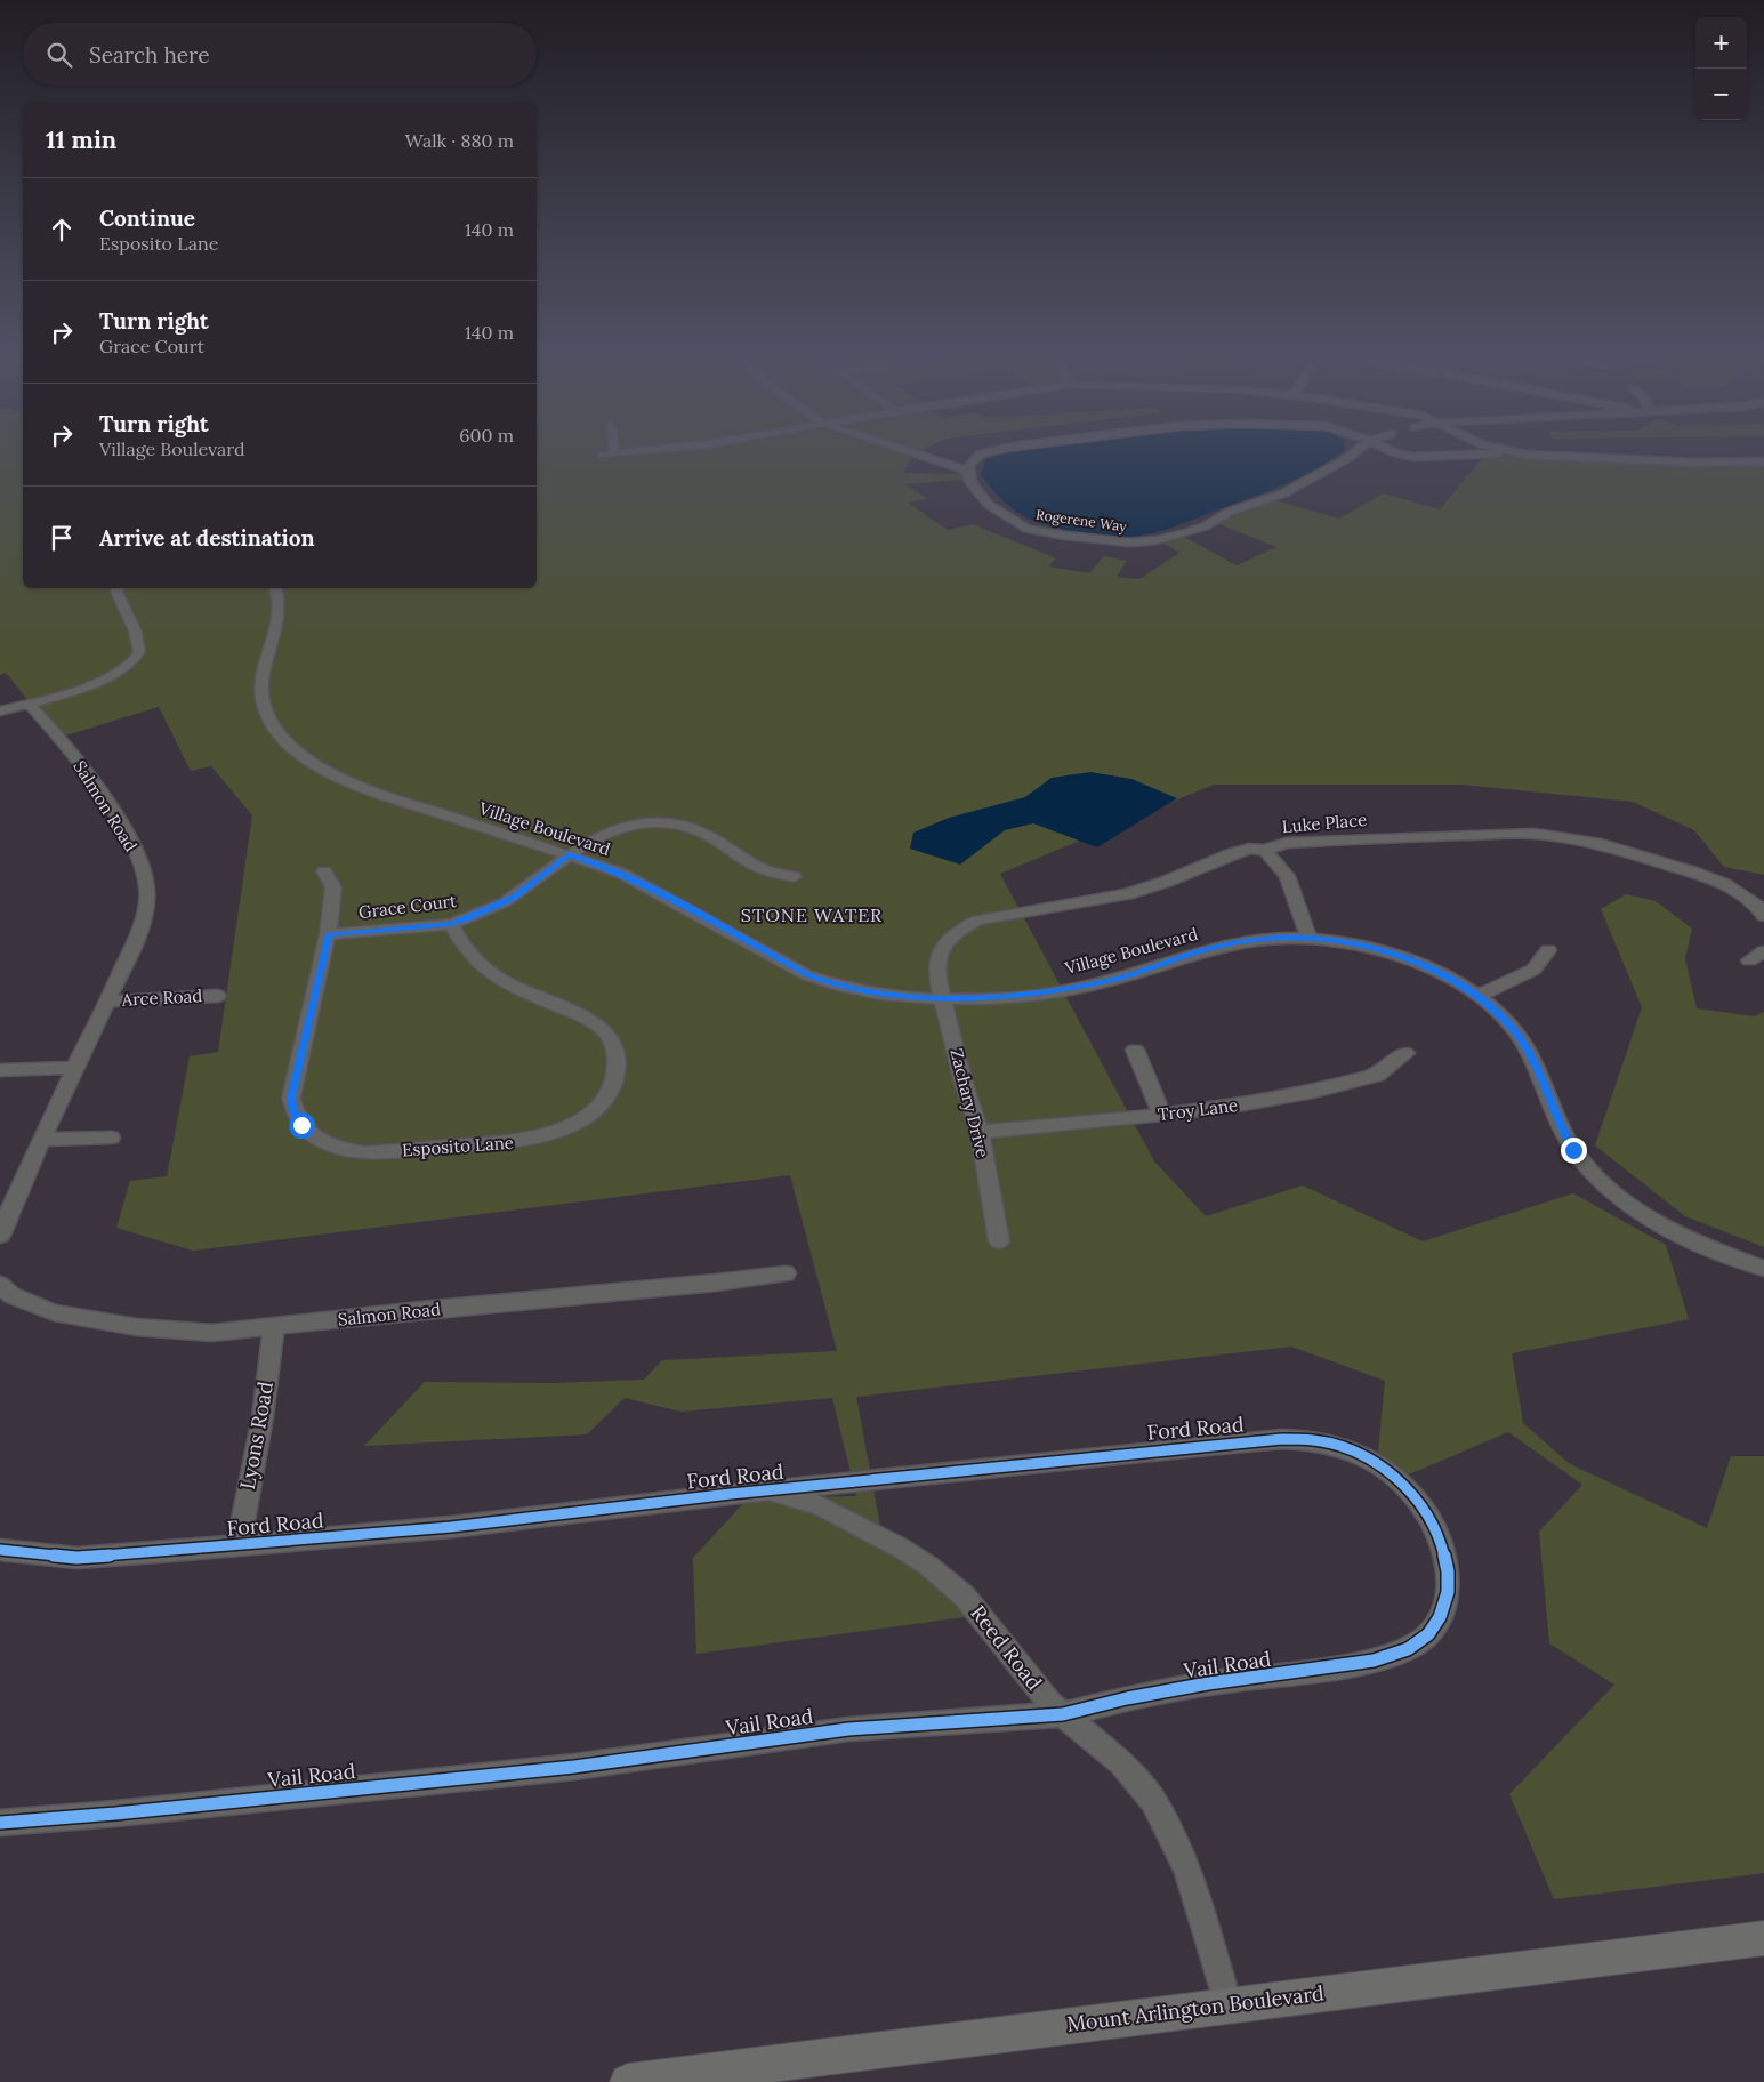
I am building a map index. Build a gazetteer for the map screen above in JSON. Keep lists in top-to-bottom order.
{
  "streets": {
    "main road": ["Mount Arlington Boulevard"],
    "street": [
      "Rogerene Way",
      "Salmon Road",
      "Luke Place",
      "Village Boulevard",
      "Grace Court",
      "Arce Road",
      "Zachary Drive",
      "Troy Lane",
      "Esposito Lane",
      "Ford Road",
      "Lyons Road",
      "Reed Road",
      "Vail Road"
    ]
  },
  "crossings": [
    ["Salmon Road", "Arce Road"],
    ["Salmon Road", "Lyons Road"],
    ["Luke Place", "Village Boulevard"],
    ["Luke Place", "Zachary Drive"],
    ["Village Boulevard", "Grace Court"],
    ["Village Boulevard", "Zachary Drive"],
    ["Grace Court", "Esposito Lane"],
    ["Zachary Drive", "Troy Lane"],
    ["Ford Road", "Lyons Road"],
    ["Ford Road", "Reed Road"],
    ["Ford Road", "Vail Road"],
    ["Reed Road", "Vail Road"],
    ["Reed Road", "Mount Arlington Boulevard"]
  ],
  "districts": ["STONE WATER"],
  "page": {
    "map_buttons": ["+", "−"],
    "search": "Search here",
    "heading": ["11 min", "Walk · 880 m"],
    "list": [
      ["Continue", "Esposito Lane", "140 m"],
      ["Turn right", "Grace Court", "140 m"],
      ["Turn right", "Village Boulevard", "600 m"],
      "Arrive at destination"
    ]
  }
}
